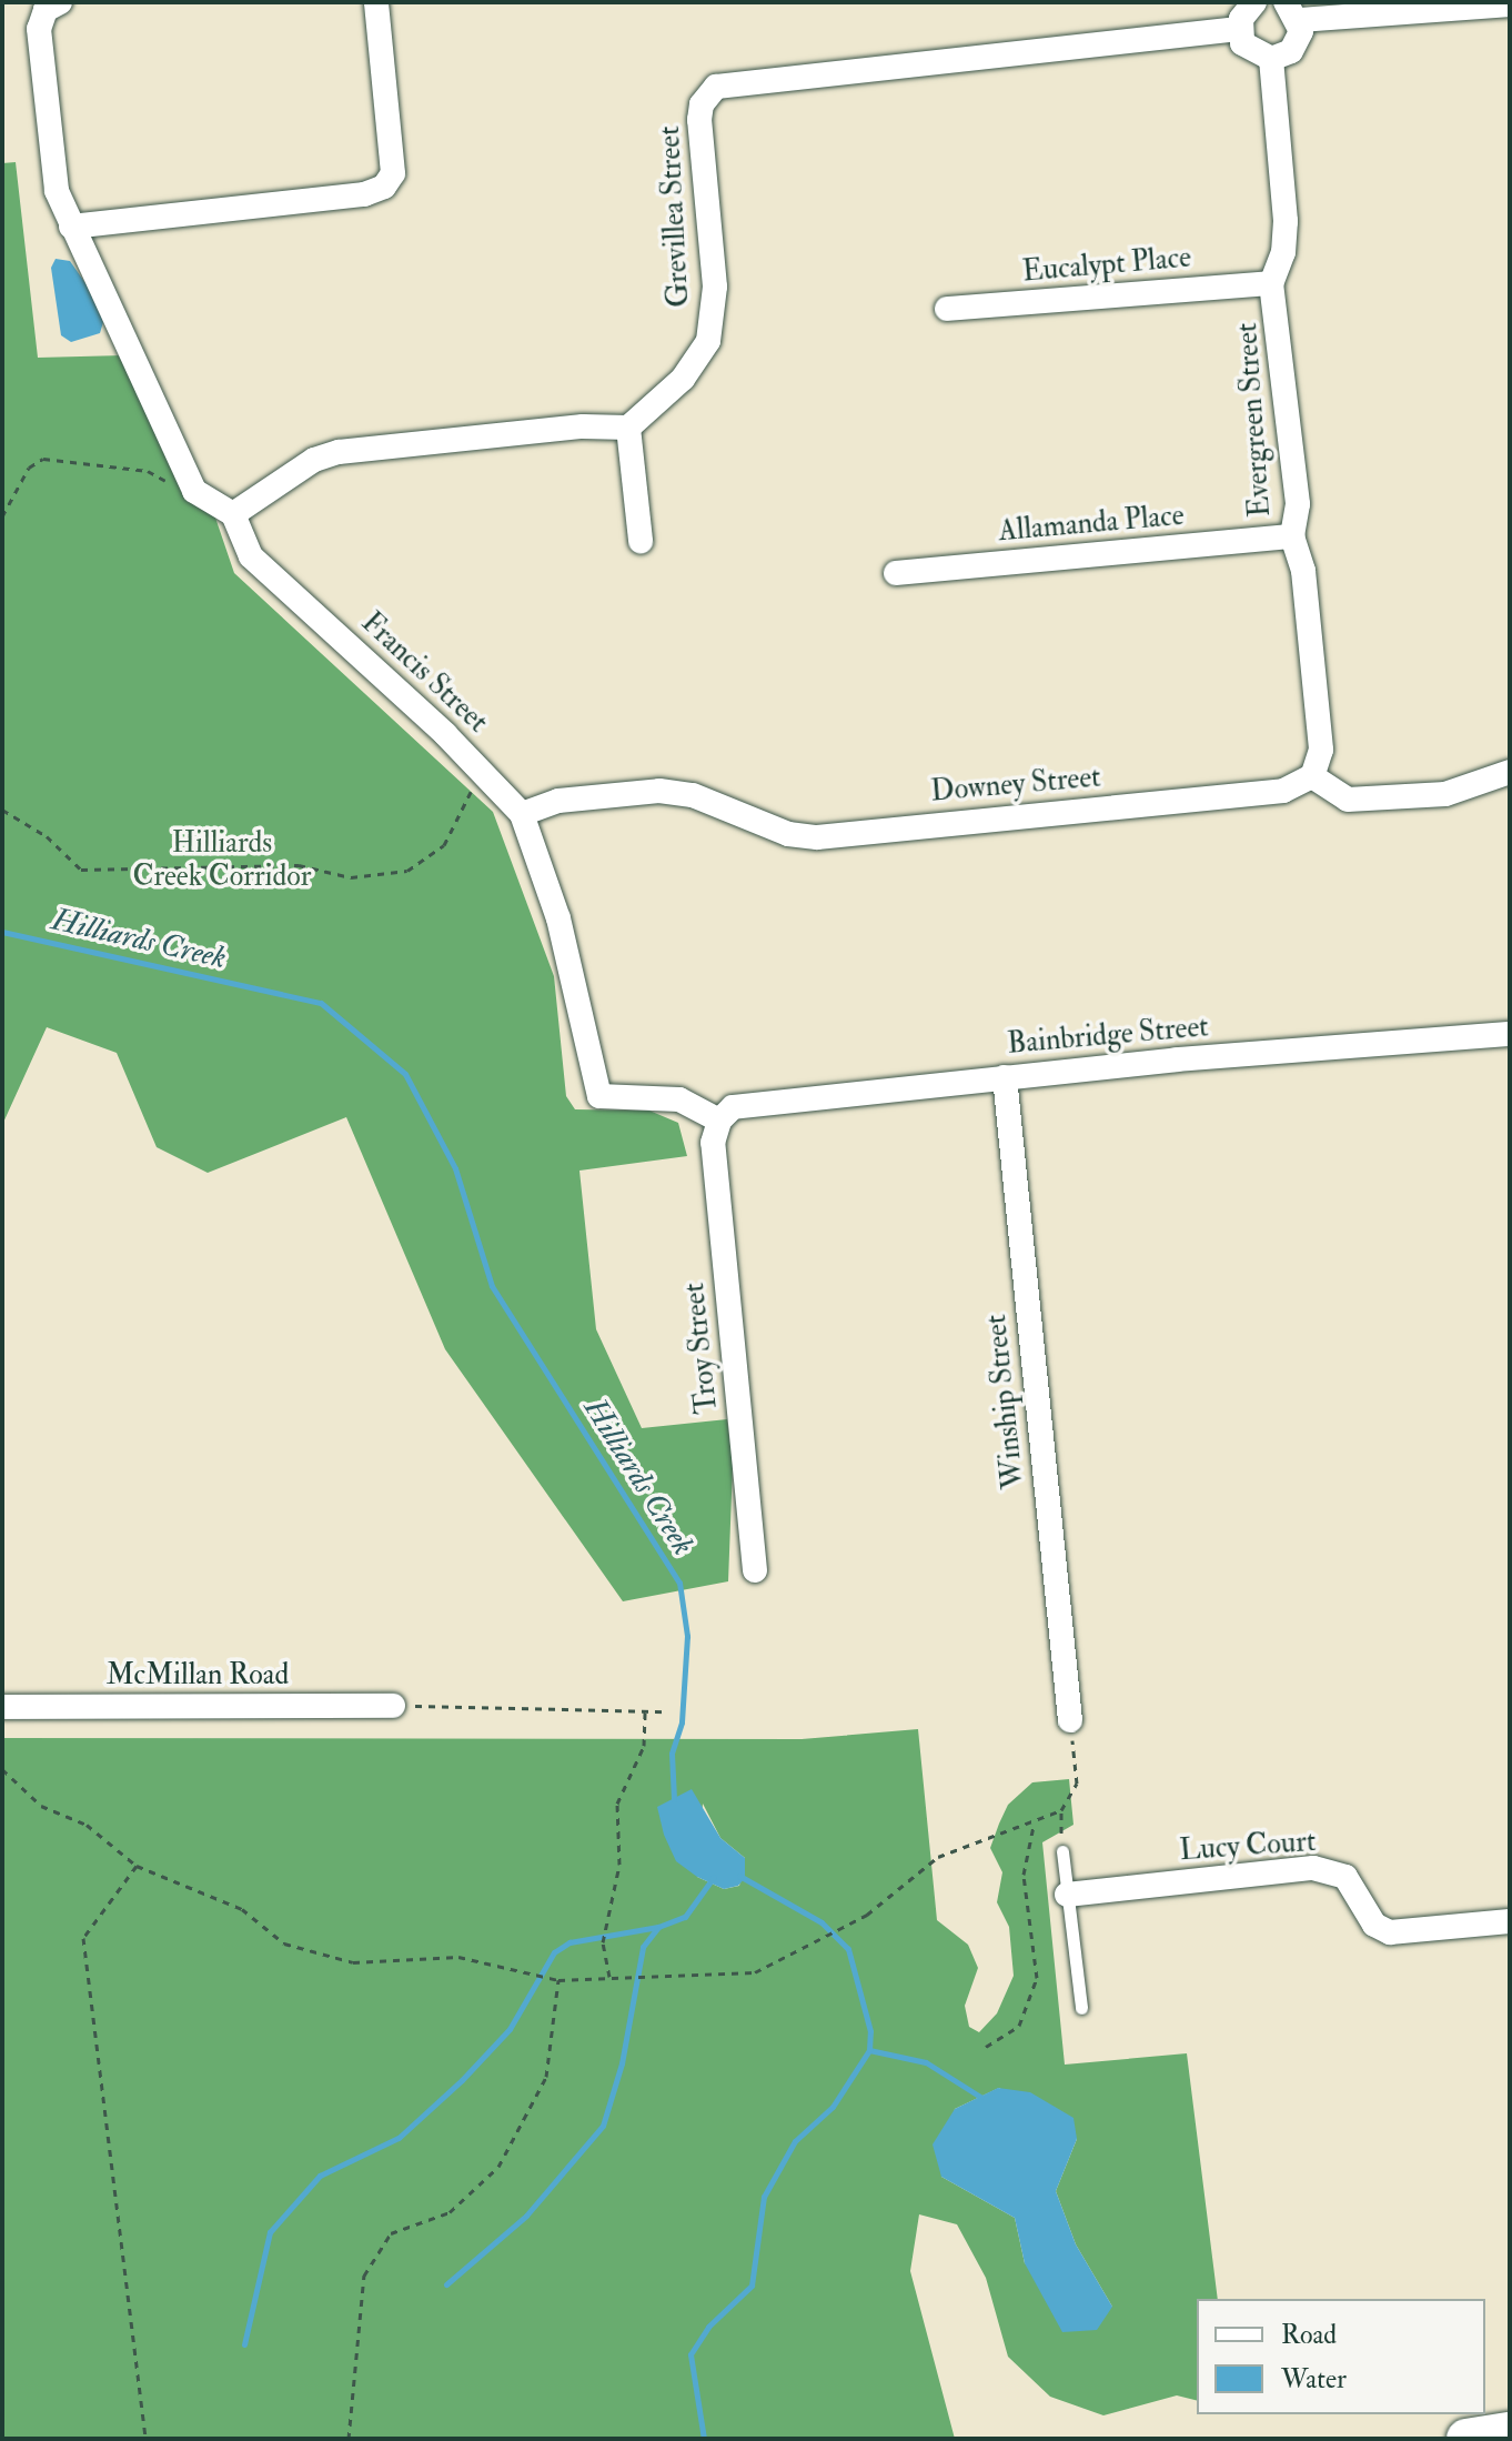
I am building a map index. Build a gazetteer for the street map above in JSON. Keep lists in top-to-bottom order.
{
  "streets": {
    "street": [
      "Grevillea Street",
      "Eucalypt Place",
      "Evergreen Street",
      "Allamanda Place",
      "Francis Street",
      "Downey Street",
      "Bainbridge Street",
      "Troy Street",
      "Winship Street",
      "McMillan Road",
      "Lucy Court"
    ]
  },
  "crossings": [
    ["Eucalypt Place", "Evergreen Street"],
    ["Evergreen Street", "Allamanda Place"],
    ["Evergreen Street", "Downey Street"],
    ["Francis Street", "Downey Street"],
    ["Francis Street", "Bainbridge Street"],
    ["Francis Street", "Troy Street"],
    ["Bainbridge Street", "Troy Street"],
    ["Bainbridge Street", "Winship Street"]
  ],
  "water": ["Hilliards Creek"],
  "parks": ["Hilliards Creek Corridor"],
  "legend": ["Road", "Water"]
}
